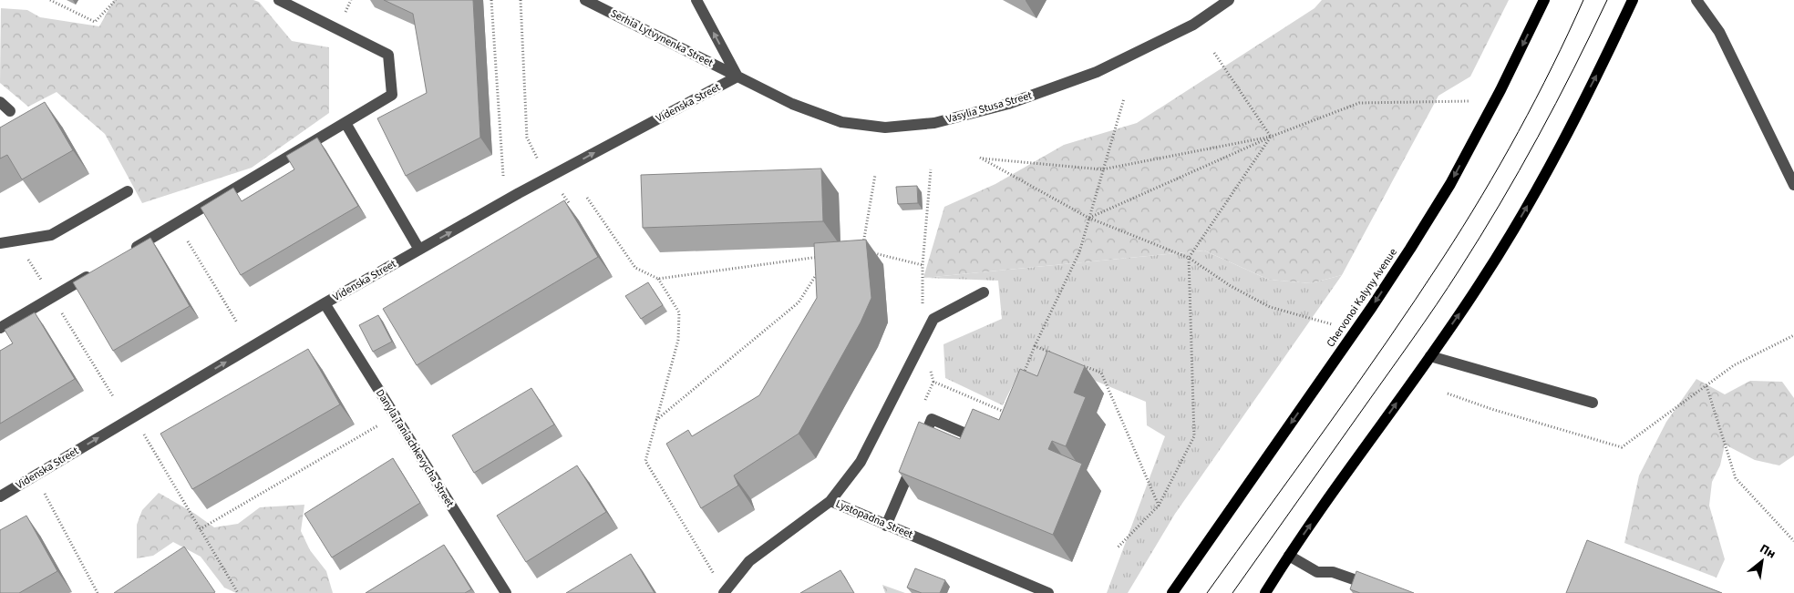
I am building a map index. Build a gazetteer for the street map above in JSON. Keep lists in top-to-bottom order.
{
  "streets": {
    "main road": ["Chervonoi Kalyny Avenue"],
    "street": [
      "Serhia Lytvynenka Street",
      "Videnska Street",
      "Vasylia Stusa Street",
      "Danyla Taniachkevycha Street",
      "Lystopadna Street"
    ]
  },
  "crossings": [
    ["Serhia Lytvynenka Street", "Videnska Street"],
    ["Serhia Lytvynenka Street", "Vasylia Stusa Street"],
    ["Videnska Street", "Vasylia Stusa Street"],
    ["Videnska Street", "Danyla Taniachkevycha Street"]
  ],
  "one_way": ["Videnska Street"],
  "north": "top right"
}
